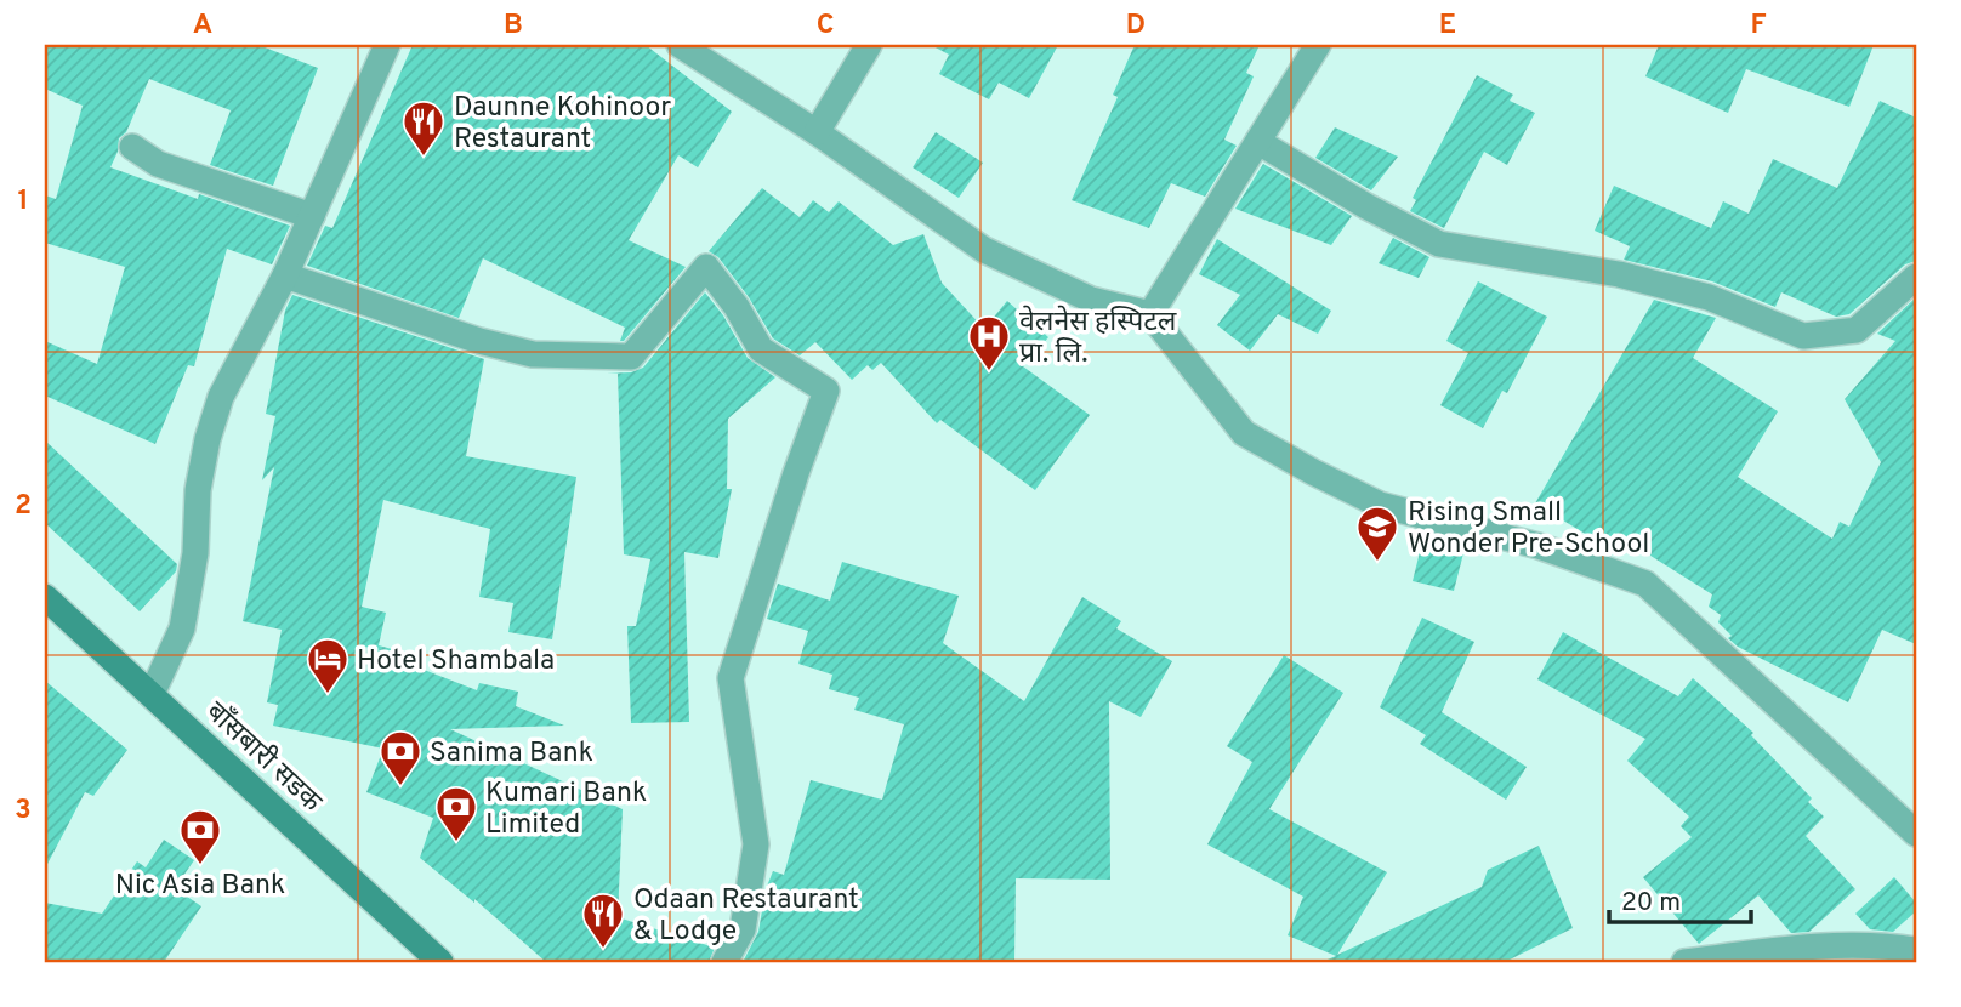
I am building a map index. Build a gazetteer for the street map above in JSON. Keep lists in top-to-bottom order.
{
  "streets": {
    "main road": ["बाँसबारी सडक"]
  },
  "places": {
    "restaurant": ["Daunne Kohinoor Restaurant", "Odaan Restaurant & Lodge"],
    "hospital": ["वेलनेस हस्पिटल प्रा. लि."],
    "school or university": ["Rising Small Wonder Pre-School"],
    "hotel": ["Hotel Shambala"],
    "bank": ["Sanima Bank", "Kumari Bank Limited", "Nic Asia Bank"]
  },
  "scale_bar": "20 m",
  "grid": {
    "columns": [
      "A",
      "B",
      "C",
      "D",
      "E",
      "F"
    ],
    "rows": ["1", "2", "3"]
  }
}
